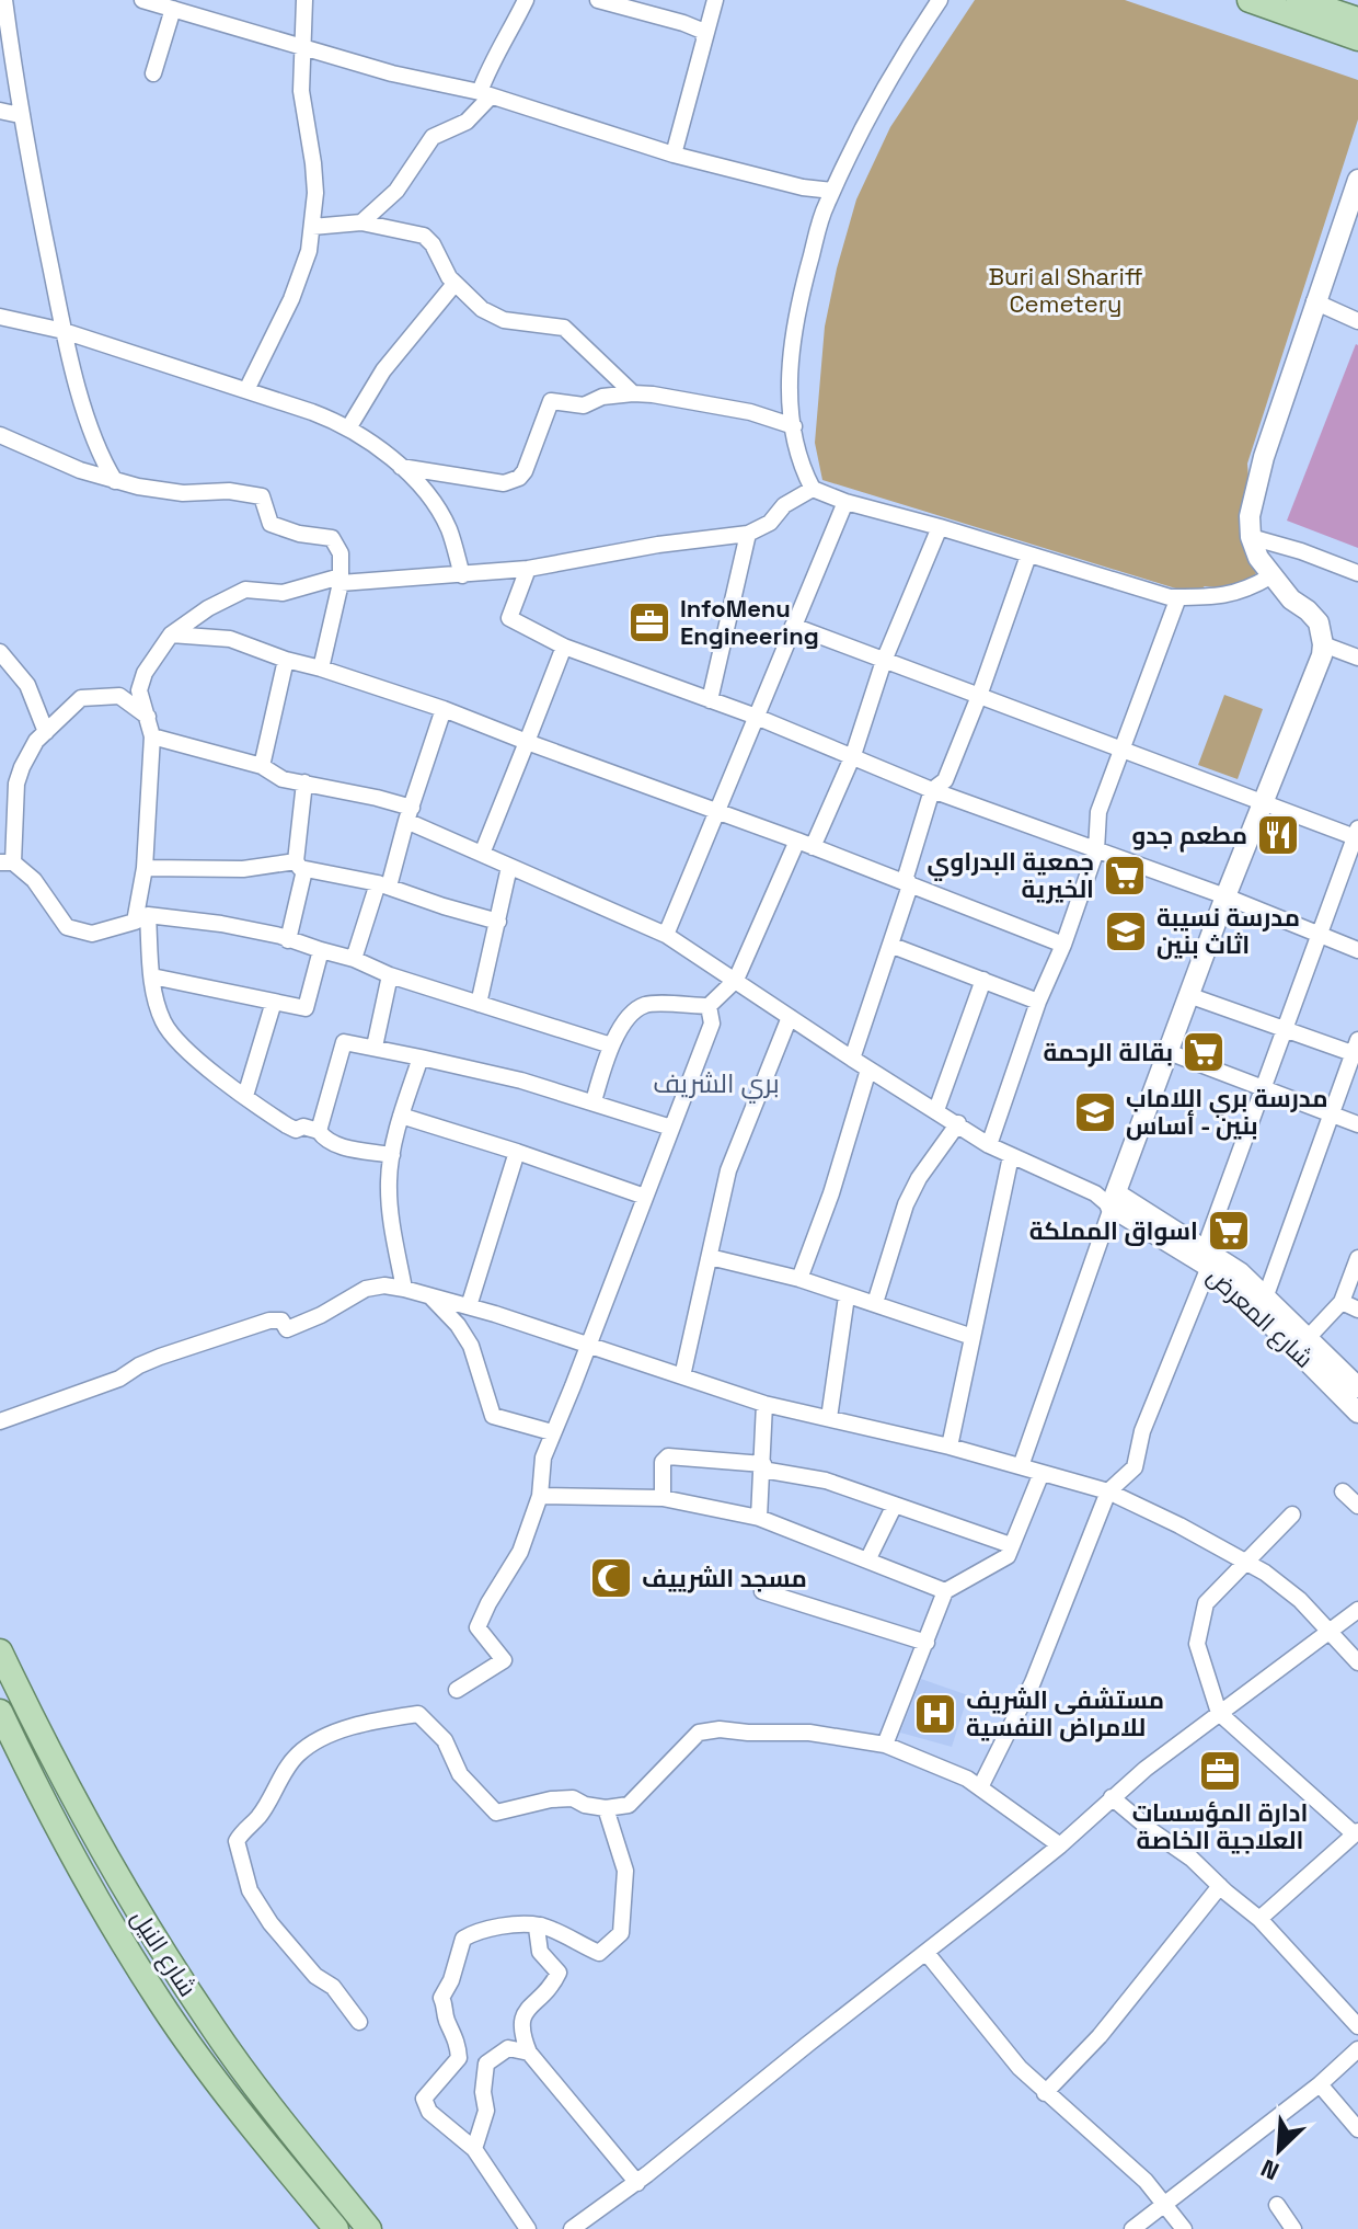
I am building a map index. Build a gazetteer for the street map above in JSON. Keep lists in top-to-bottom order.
{
  "streets": {
    "main road": ["شارع المعرض", "شارع النيل"]
  },
  "districts": ["بري الشريف"],
  "parks": ["Buri al Shariff Cemetery"],
  "places": {
    "office": ["InfoMenu Engineering", "ادارة المؤسسات العلاجية الخاصة"],
    "restaurant": ["مطعم جدو"],
    "supermarket": ["جمعية البدراوي الخيرية", "بقالة الرحمة", "اسواق المملكة"],
    "school or university": ["مدرسة نسيبة اثاث بنين", "مدرسة بري اللاماب بنين - أساس"],
    "mosque": ["مسجد الشرييف"],
    "hospital": ["مستشفى الشريف للامراض النفسية"]
  },
  "north": "bottom left"
}
